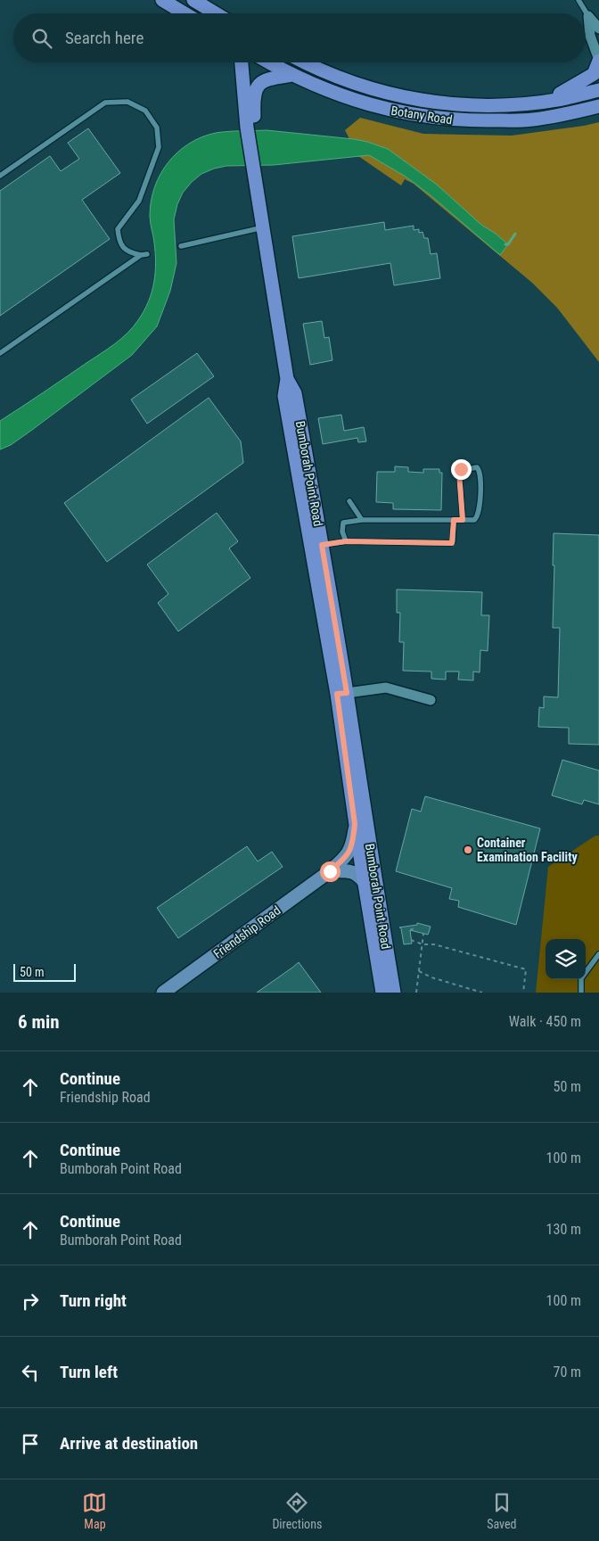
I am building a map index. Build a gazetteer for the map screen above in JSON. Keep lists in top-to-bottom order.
{
  "streets": {
    "main road": ["Botany Road", "Bumborah Point Road"],
    "street": ["Friendship Road"]
  },
  "crossings": [
    ["Botany Road", "Bumborah Point Road"],
    ["Bumborah Point Road", "Friendship Road"]
  ],
  "places": ["Container Examination Facility"],
  "scale_bar": "50 m",
  "page": {
    "search": "Search here",
    "scale": "50 m",
    "heading": ["6 min", "Walk · 450 m"],
    "list": [
      ["Continue", "Friendship Road", "50 m"],
      ["Continue", "Bumborah Point Road", "100 m"],
      ["Continue", "Bumborah Point Road", "130 m"],
      ["Turn right", "100 m"],
      ["Turn left", "70 m"],
      "Arrive at destination"
    ],
    "nav": ["Map", "Directions", "Saved"]
  }
}
